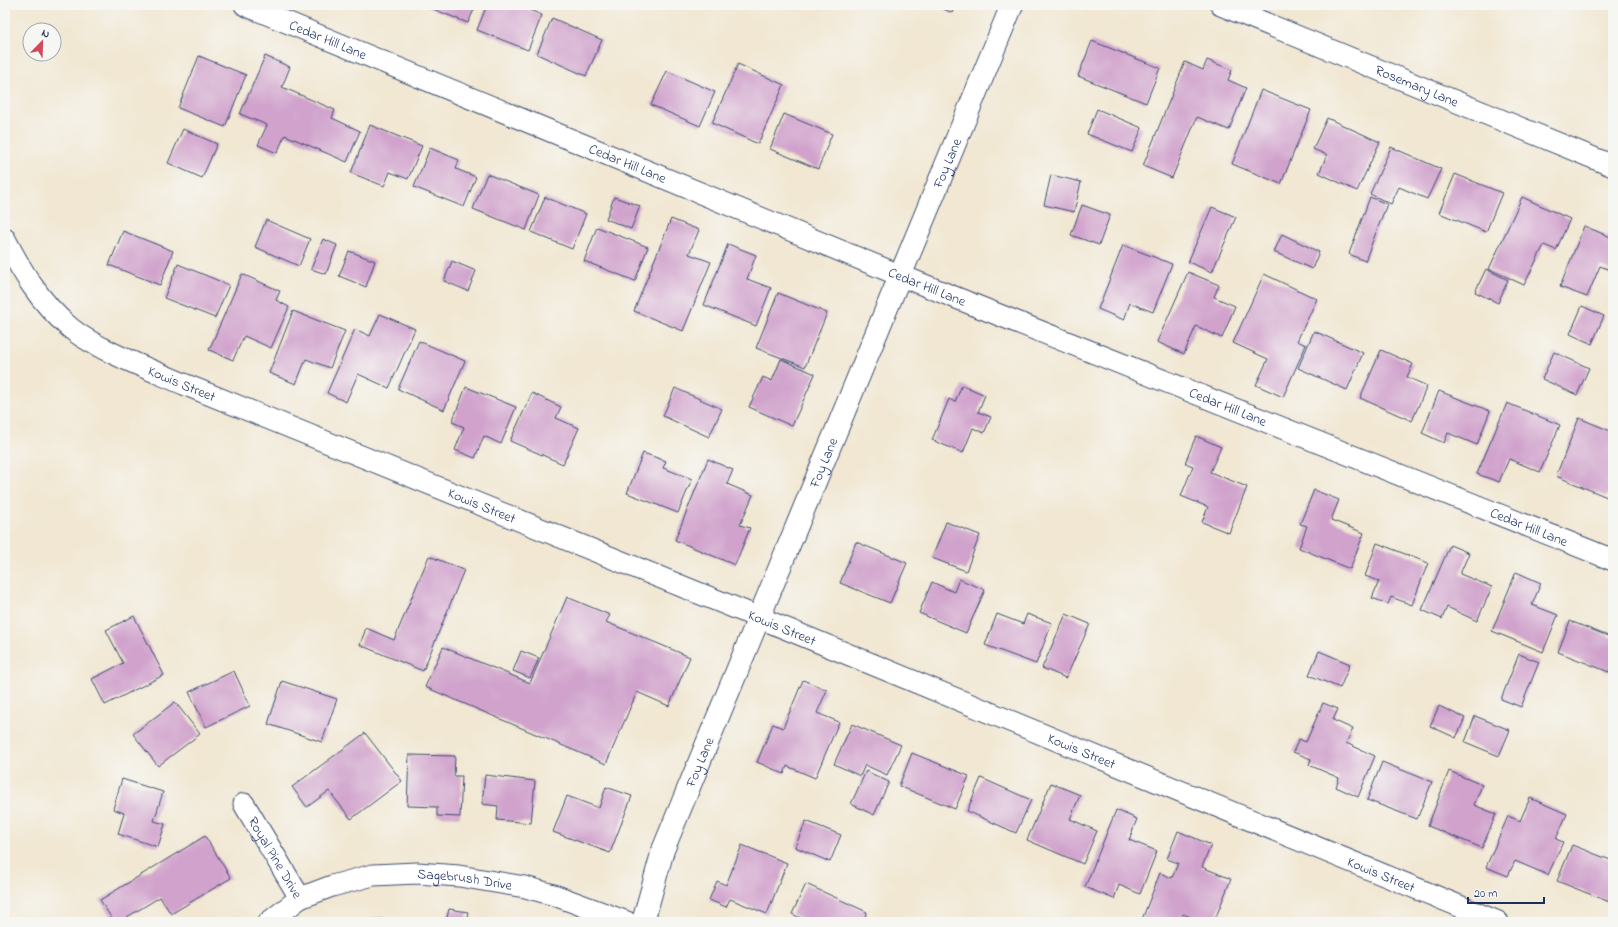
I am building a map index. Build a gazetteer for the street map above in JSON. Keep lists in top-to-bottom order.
{
  "streets": {
    "street": [
      "Cedar Hill Lane",
      "Rosemary Lane",
      "Foy Lane",
      "Kowis Street",
      "Royal Pine Drive",
      "Sagebrush Drive"
    ]
  },
  "crossings": [
    ["Cedar Hill Lane", "Foy Lane"],
    ["Foy Lane", "Kowis Street"],
    ["Royal Pine Drive", "Sagebrush Drive"]
  ],
  "scale_bar": "20 m",
  "north": "top right"
}
